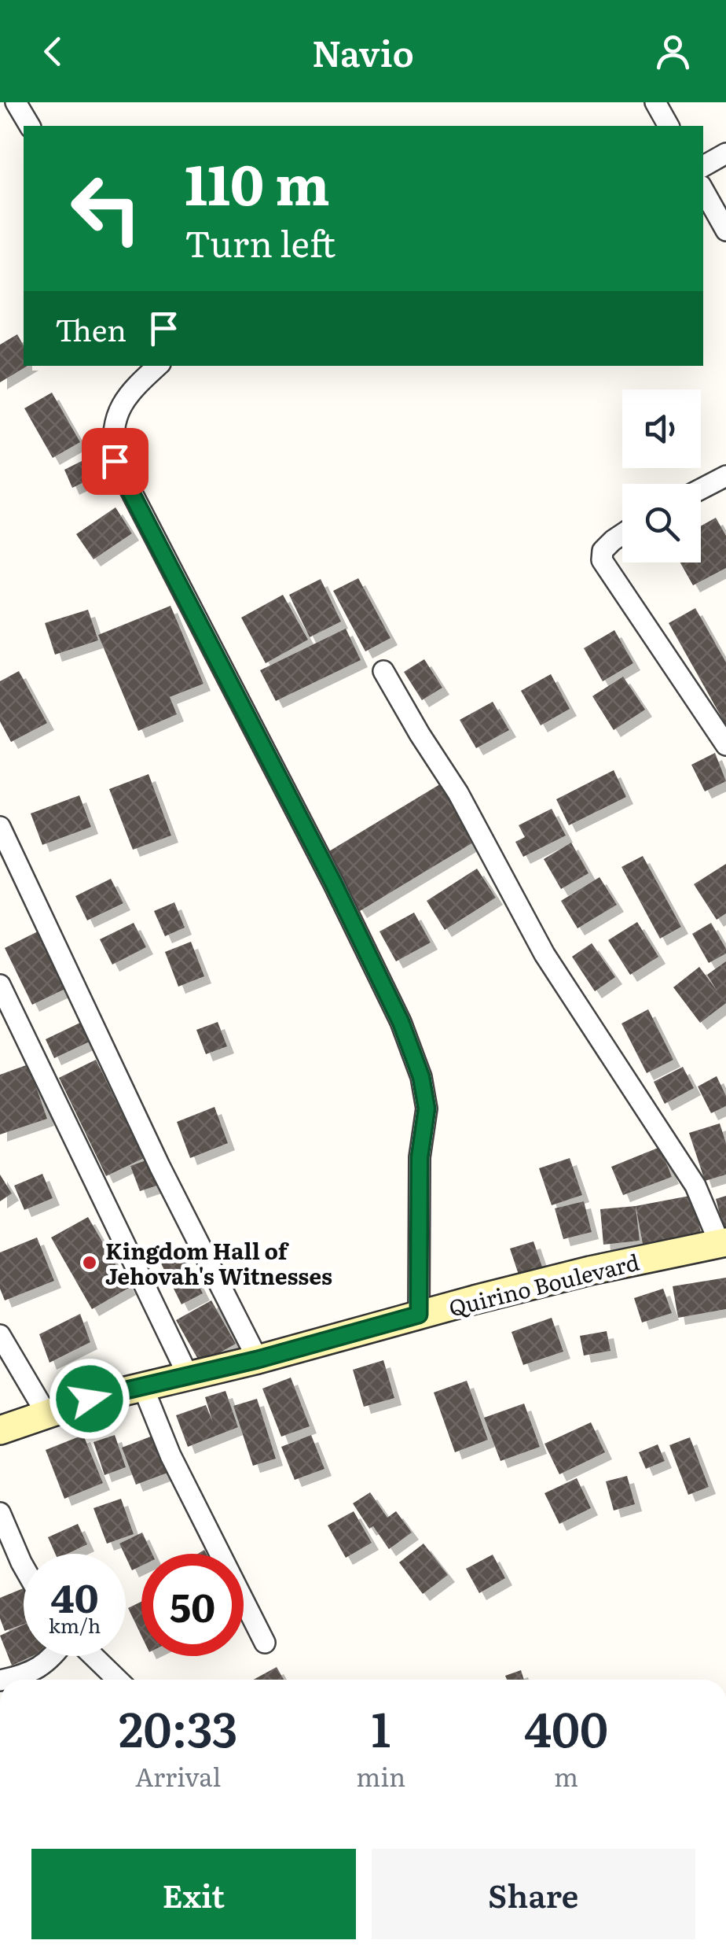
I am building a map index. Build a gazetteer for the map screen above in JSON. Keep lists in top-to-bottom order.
{
  "streets": {
    "main road": ["Quirino Boulevard"]
  },
  "places": ["Kingdom Hall of Jehovah's Witnesses"],
  "page": {
    "header": "Navio",
    "turn": ["110 m", "Turn left"],
    "then": "Then",
    "speed": "40 km/h",
    "limit": "50",
    "eta": [
      "20:33",
      "Arrival",
      "1",
      "min",
      "400",
      "m"
    ],
    "buttons": ["Exit", "Share"]
  }
}
